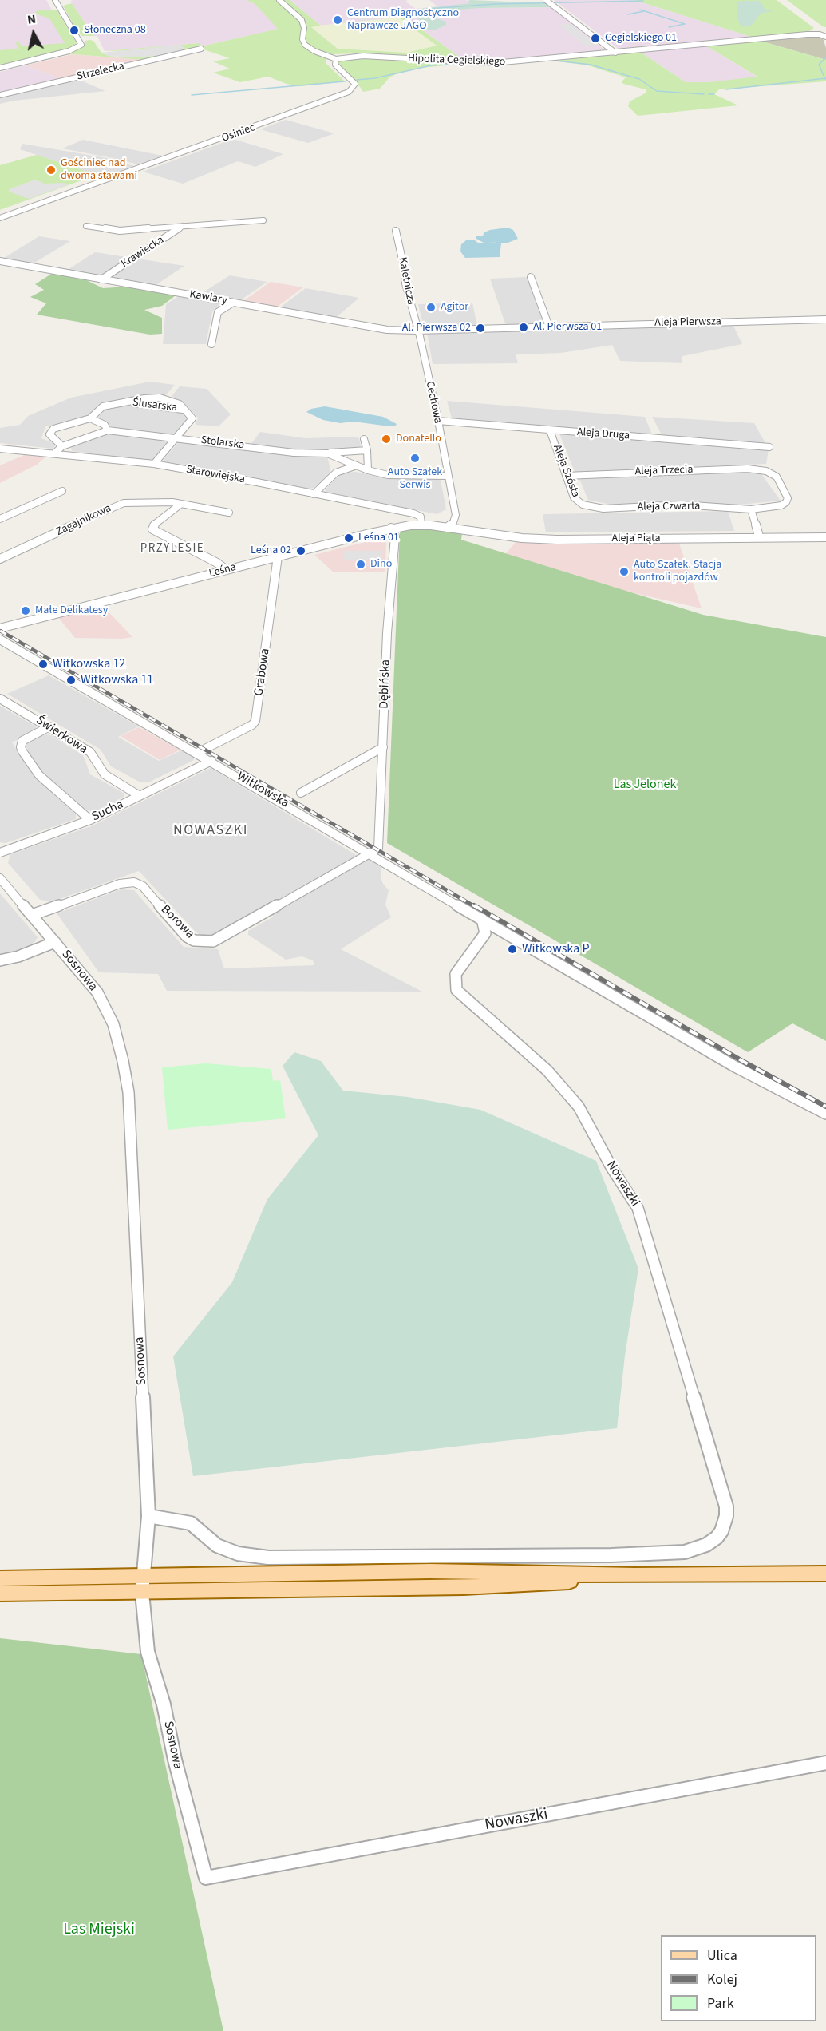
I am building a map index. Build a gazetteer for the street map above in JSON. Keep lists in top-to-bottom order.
{
  "streets": {
    "street": [
      "Hipolita Cegielskiego",
      "Strzelecka",
      "Osiniec",
      "Krawiecka",
      "Kaletnicza",
      "Kawiary",
      "Aleja Pierwsza",
      "Cechowa",
      "Ślusarska",
      "Aleja Druga",
      "Stolarska",
      "Aleja Szósta",
      "Aleja Trzecia",
      "Starowiejska",
      "Aleja Czwarta",
      "Zagajnikowa",
      "Aleja Piąta",
      "Leśna",
      "Grabowa",
      "Dębińska",
      "Świerkowa",
      "Witkowska",
      "Sucha",
      "Borowa",
      "Sosnowa",
      "Nowaszki"
    ]
  },
  "crossings": [
    ["Hipolita Cegielskiego", "Osiniec"],
    ["Krawiecka", "Kawiary"],
    ["Kaletnicza", "Kawiary"],
    ["Kaletnicza", "Aleja Pierwsza"],
    ["Kaletnicza", "Cechowa"],
    ["Kawiary", "Aleja Pierwsza"],
    ["Kawiary", "Cechowa"],
    ["Aleja Pierwsza", "Cechowa"],
    ["Cechowa", "Aleja Druga"],
    ["Cechowa", "Stolarska"],
    ["Cechowa", "Aleja Piąta"],
    ["Cechowa", "Leśna"],
    ["Ślusarska", "Stolarska"],
    ["Ślusarska", "Starowiejska"],
    ["Aleja Druga", "Aleja Szósta"],
    ["Aleja Szósta", "Aleja Trzecia"],
    ["Aleja Szósta", "Aleja Czwarta"],
    ["Aleja Trzecia", "Aleja Czwarta"],
    ["Starowiejska", "Leśna"],
    ["Aleja Piąta", "Leśna"],
    ["Leśna", "Grabowa"],
    ["Leśna", "Dębińska"],
    ["Grabowa", "Witkowska"],
    ["Dębińska", "Witkowska"],
    ["Dębińska", "Borowa"],
    ["Świerkowa", "Sucha"],
    ["Witkowska", "Sucha"],
    ["Witkowska", "Borowa"],
    ["Witkowska", "Nowaszki"],
    ["Borowa", "Sosnowa"],
    ["Sosnowa", "Nowaszki"]
  ],
  "districts": ["PRZYLESIE", "NOWASZKI"],
  "parks": ["Las Jelonek", "Las Miejski"],
  "places": [
    "Centrum Diagnostyczno Naprawcze JAGO",
    "Słoneczna 08",
    "Cegielskiego 01",
    "Gościniec nad dwoma stawami",
    "Agitor",
    "Al. Pierwsza 01",
    "Al. Pierwsza 02",
    "Donatello",
    "Auto Szałek Serwis",
    "Leśna 01",
    "Leśna 02",
    "Dino",
    "Auto Szałek. Stacja kontroli pojazdów",
    "Małe Delikatesy",
    "Witkowska 12",
    "Witkowska 11",
    "Witkowska P"
  ],
  "legend": ["Ulica", "Kolej", "Park"],
  "north": "top"
}
